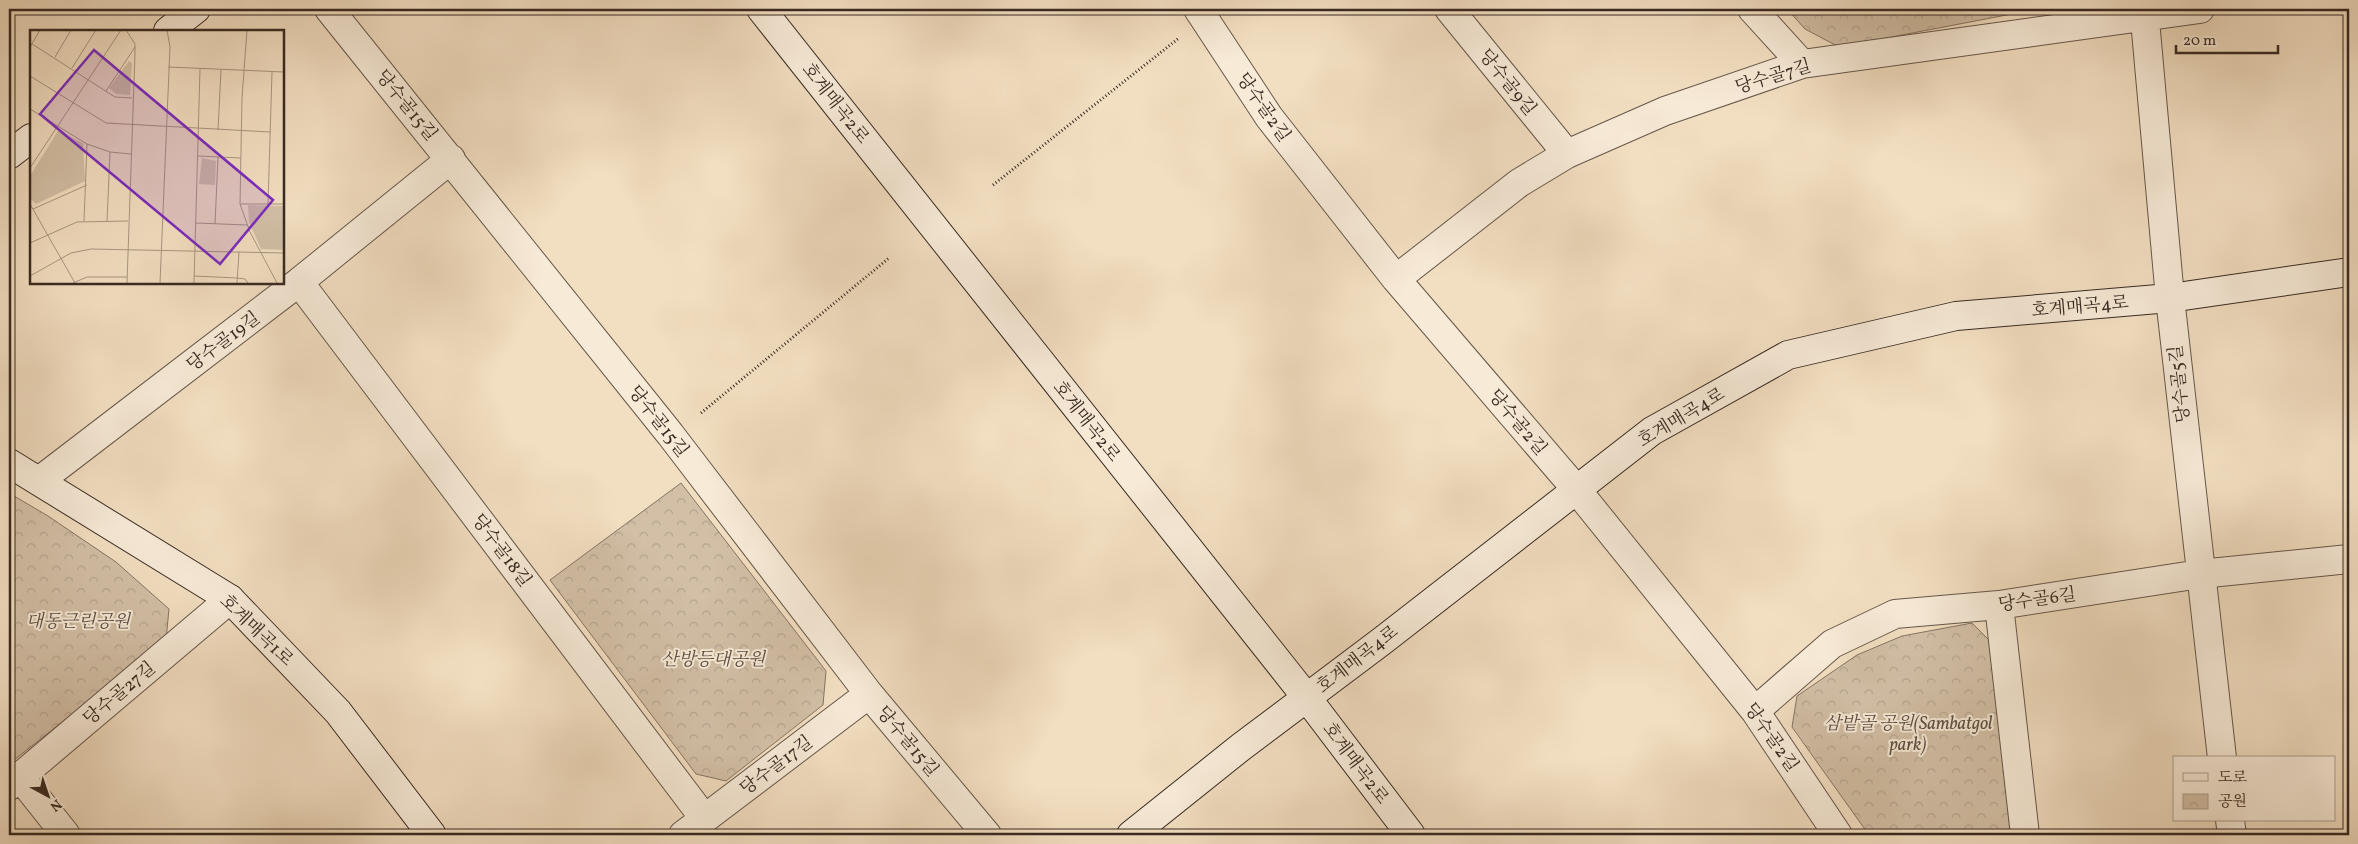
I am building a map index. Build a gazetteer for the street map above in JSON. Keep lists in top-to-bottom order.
{
  "streets": {
    "street": [
      "당수골7길",
      "당수골9길",
      "호계매곡2로",
      "당수골15길",
      "당수골2길",
      "호계매곡4로",
      "당수골19길",
      "당수골5길",
      "당수골18길",
      "당수골6길",
      "호계매곡1로",
      "당수골27길",
      "당수골17길"
    ]
  },
  "crossings": [
    ["당수골7길", "당수골9길"],
    ["당수골7길", "당수골2길"],
    ["당수골7길", "당수골5길"],
    ["호계매곡2로", "호계매곡4로"],
    ["당수골15길", "당수골19길"],
    ["당수골15길", "당수골17길"],
    ["당수골2길", "호계매곡4로"],
    ["당수골2길", "당수골6길"],
    ["호계매곡4로", "당수골5길"],
    ["당수골19길", "당수골18길"],
    ["당수골19길", "호계매곡1로"],
    ["당수골5길", "당수골6길"],
    ["당수골18길", "당수골17길"],
    ["호계매곡1로", "당수골27길"]
  ],
  "parks": ["대동근린공원", "산방등대공원", "삼밭골 공원(Sambatgol park)"],
  "legend": ["도로", "공원"],
  "scale_bar": "20 m",
  "north": "bottom right"
}
